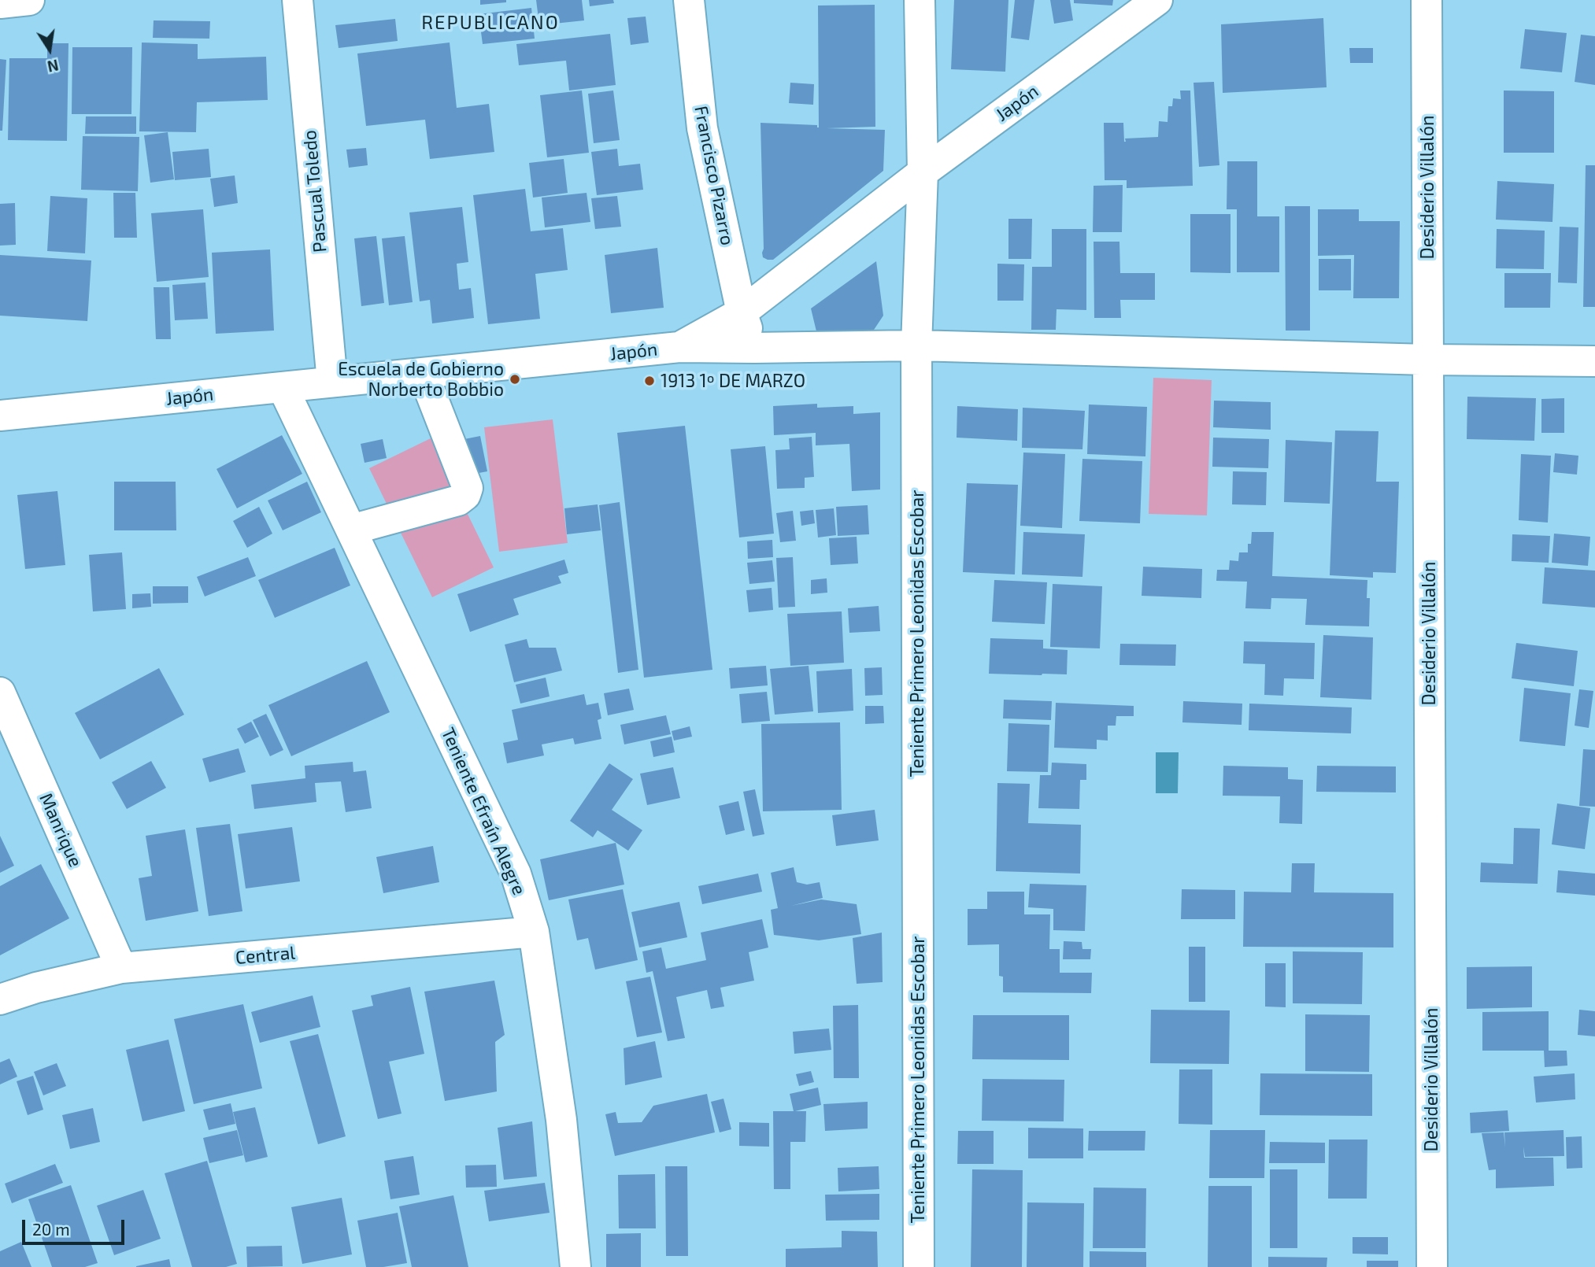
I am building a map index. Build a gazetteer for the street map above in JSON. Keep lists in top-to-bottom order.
{
  "streets": {
    "street": [
      "Japón",
      "Francisco Pizarro",
      "Desiderio Villalón",
      "Pascual Toledo",
      "Teniente Primero Leonidas Escobar",
      "Teniente Efraín Alegre",
      "Manrique",
      "Central"
    ]
  },
  "crossings": [
    ["Japón", "Francisco Pizarro"],
    ["Japón", "Pascual Toledo"],
    ["Japón", "Teniente Primero Leonidas Escobar"],
    ["Japón", "Teniente Efraín Alegre"],
    ["Teniente Efraín Alegre", "Central"],
    ["Manrique", "Central"]
  ],
  "districts": ["REPUBLICANO"],
  "places": ["Escuela de Gobierno Norberto Bobbio", "1913 1º DE MARZO"],
  "scale_bar": "20 m",
  "north": "bottom"
}
